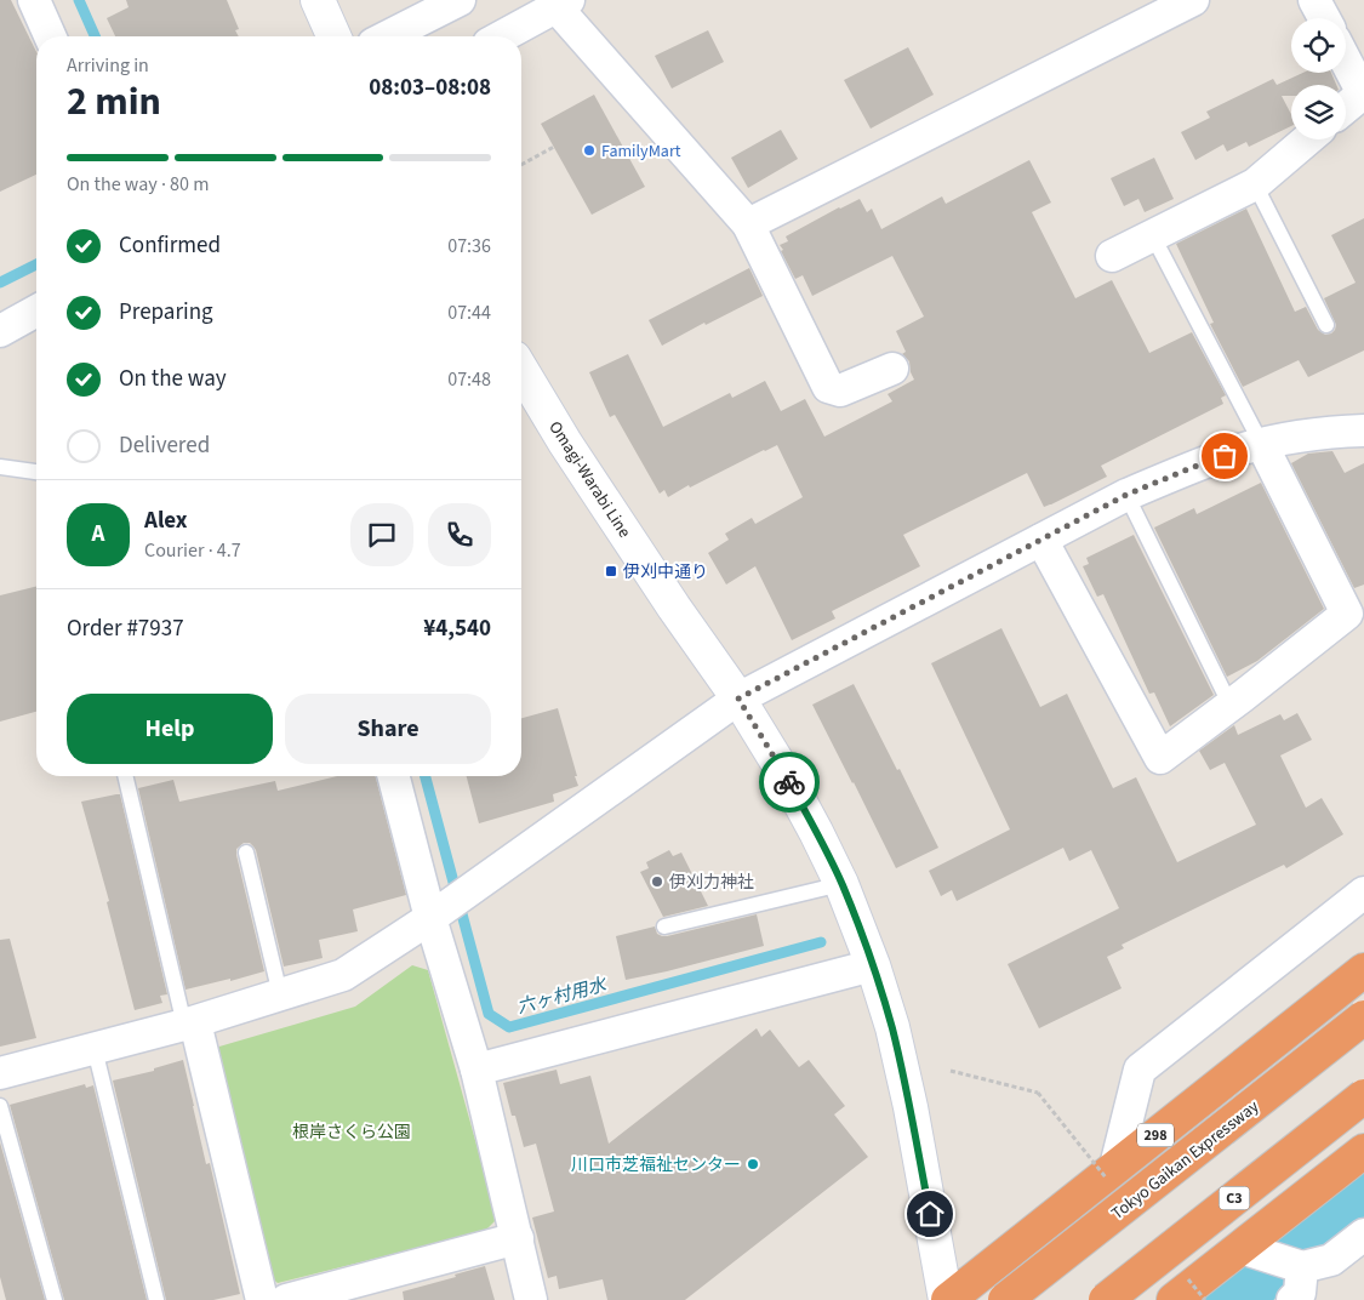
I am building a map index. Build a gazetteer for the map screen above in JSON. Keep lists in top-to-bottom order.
{
  "streets": {
    "highway": ["298", "Tokyo Gaikan Expressway", "C3"],
    "main road": ["Omagi-Warabi Line"]
  },
  "crossings": [
    ["Omagi-Warabi Line", "298"]
  ],
  "water": ["六ヶ村用水"],
  "parks": ["根岸さくら公園"],
  "places": {
    "other": ["FamilyMart", "伊刈力神社", "川口市芝福祉センター"],
    "transit": ["伊刈中通り"]
  },
  "page": {
    "heading": ["2 min", "Arriving in", "08:03–08:08"],
    "panel": [
      "Alex",
      "Courier · 4.7",
      "Order #7937",
      "¥4,540"
    ],
    "bar": "On the way · 80 m",
    "list": [
      ["Confirmed", "07:36"],
      ["Preparing", "07:44"],
      ["On the way", "07:48"],
      "Delivered"
    ],
    "round": "A",
    "buttons": ["Help", "Share"]
  }
}
